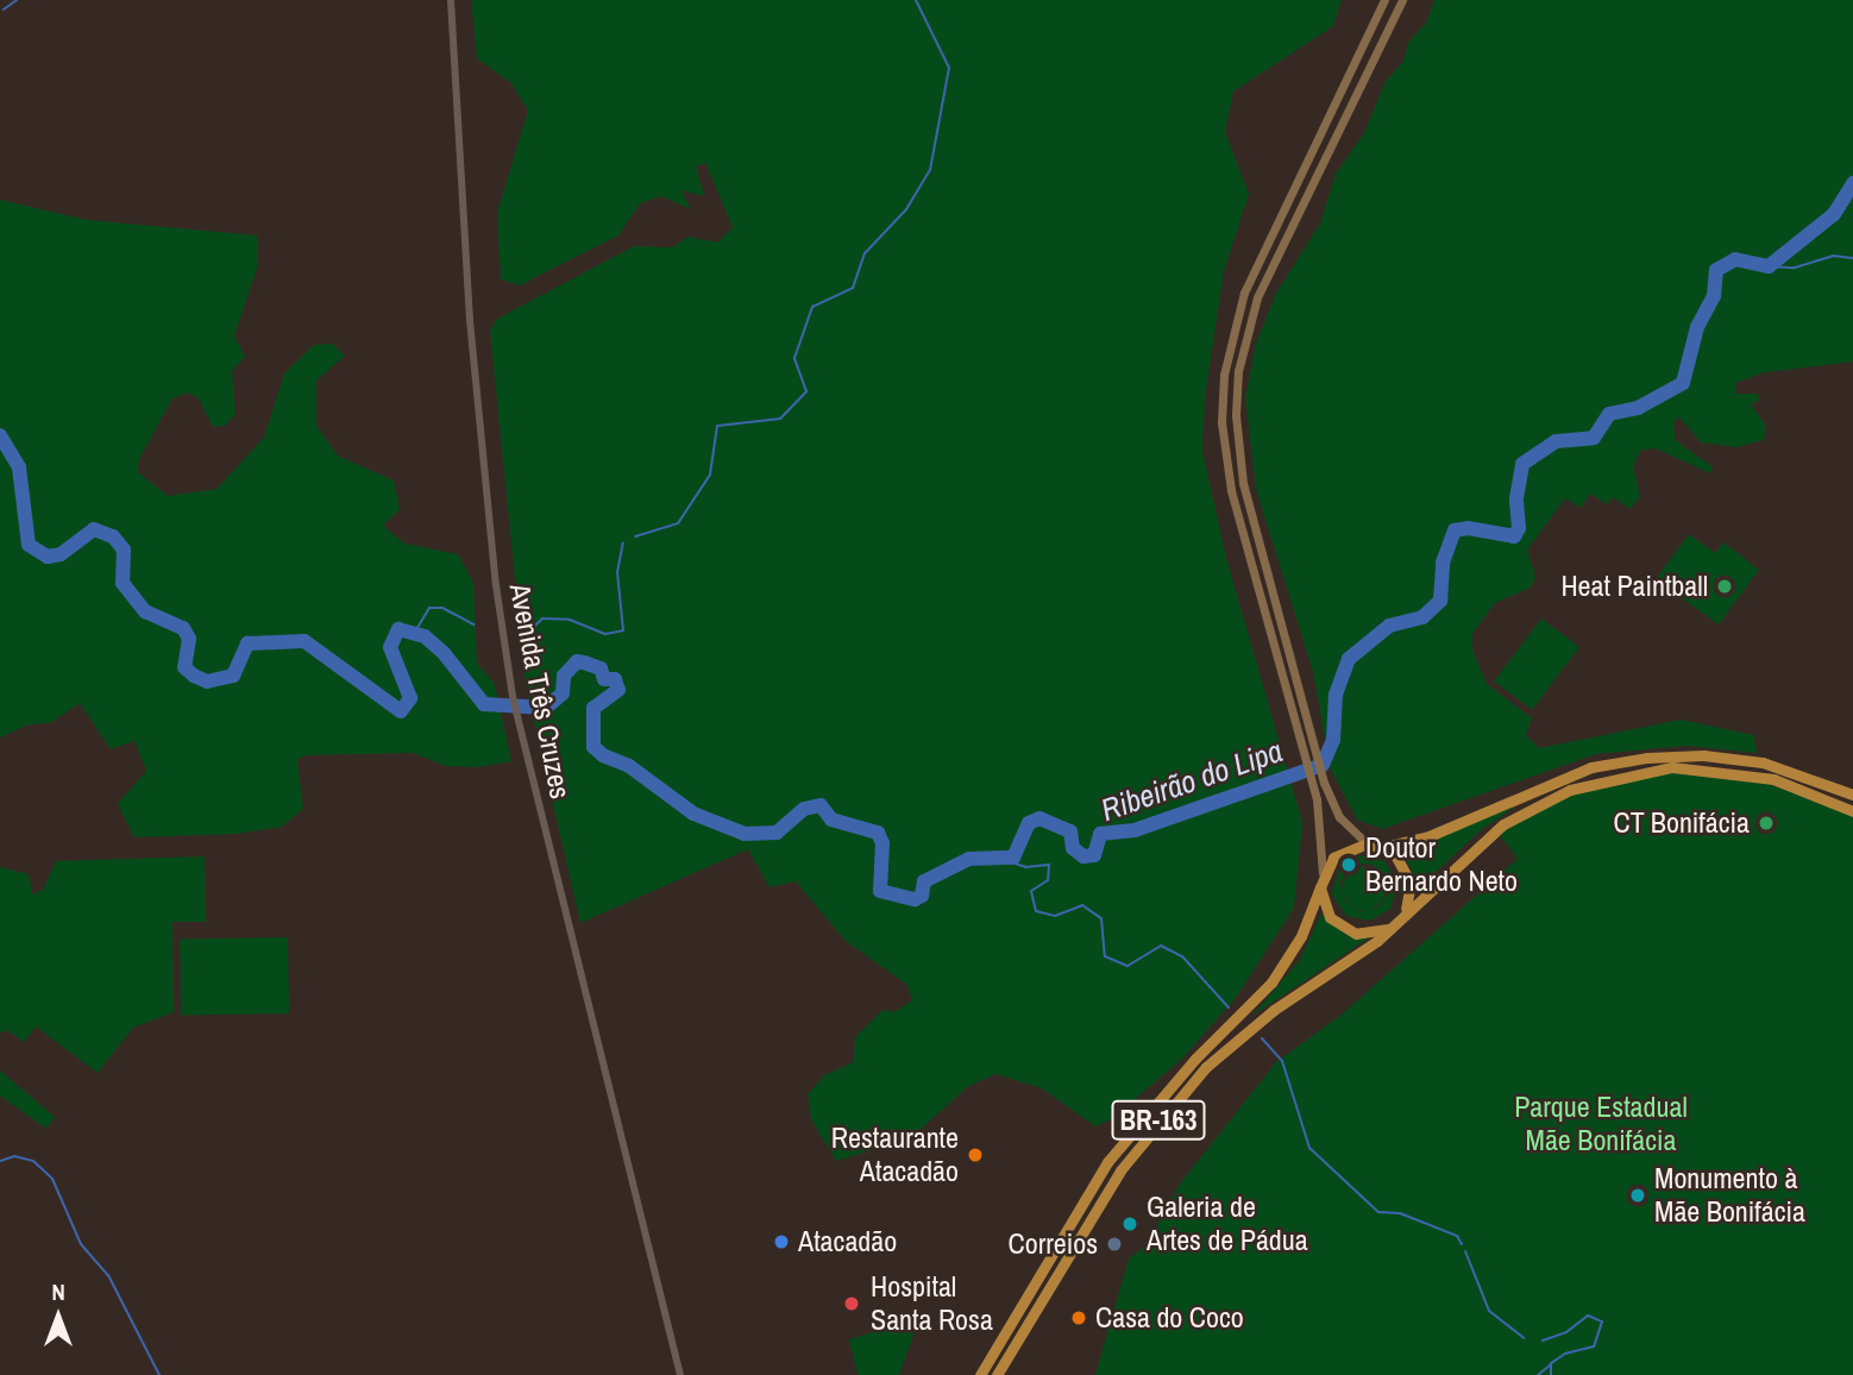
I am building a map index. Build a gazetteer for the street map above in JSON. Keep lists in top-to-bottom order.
{
  "streets": {
    "highway": ["BR-163"],
    "street": ["Avenida Três Cruzes"]
  },
  "water": ["Ribeirão do Lipa"],
  "parks": ["Parque Estadual Mãe Bonifácia"],
  "places": [
    "Heat Paintball",
    "CT Bonifácia",
    "Doutor Bernardo Neto",
    "Restaurante Atacadão",
    "Monumento à Mãe Bonifácia",
    "Galeria de Artes de Pádua",
    "Atacadão",
    "Correios",
    "Hospital Santa Rosa",
    "Casa do Coco"
  ],
  "north": "top"
}
